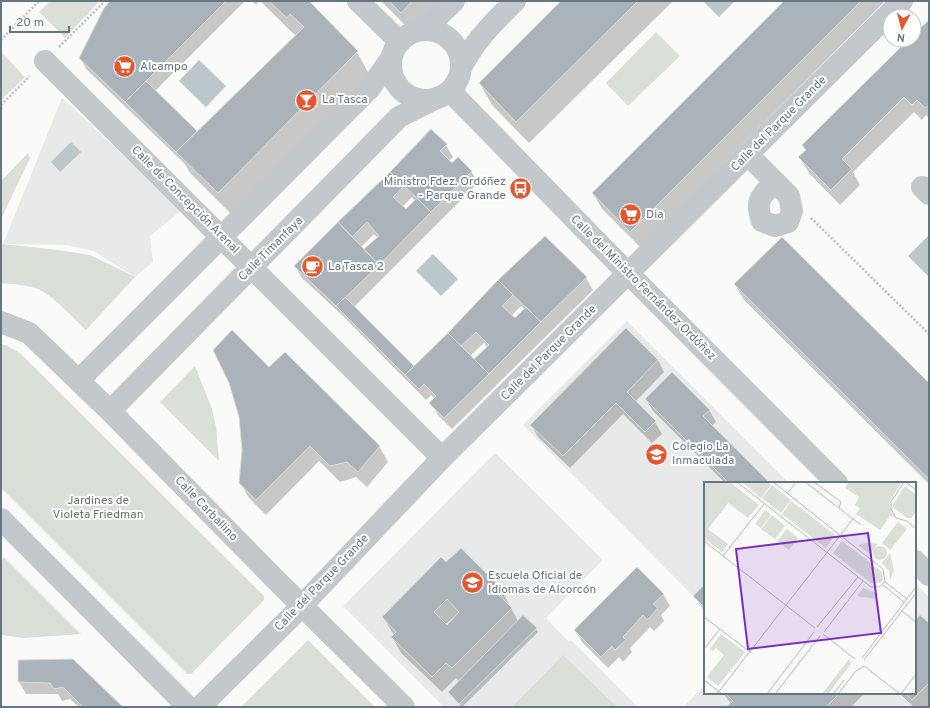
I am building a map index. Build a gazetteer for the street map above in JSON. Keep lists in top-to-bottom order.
{
  "streets": {
    "street": [
      "Calle del Parque Grande",
      "Calle de Concepción Arenal",
      "Calle Timanfaya",
      "Calle del Ministro Fernández Ordóñez",
      "Calle Carballino"
    ]
  },
  "crossings": [
    ["Calle del Parque Grande", "Calle de Concepción Arenal"],
    ["Calle del Parque Grande", "Calle del Ministro Fernández Ordóñez"],
    ["Calle del Parque Grande", "Calle Carballino"],
    ["Calle de Concepción Arenal", "Calle Timanfaya"],
    ["Calle Timanfaya", "Calle del Ministro Fernández Ordóñez"],
    ["Calle Timanfaya", "Calle Carballino"]
  ],
  "parks": ["Jardines de Violeta Friedman"],
  "places": {
    "supermarket": ["Alcampo", "Dia"],
    "bar": ["La Tasca"],
    "bus stop": ["Ministro Fdez. Ordóñez - Parque Grande"],
    "cafe": ["La Tasca 2"],
    "school or university": ["Colegio La Inmaculada", "Escuela Oficial de Idiomas de Alcorcón"]
  },
  "scale_bar": "20 m",
  "north": "bottom"
}
